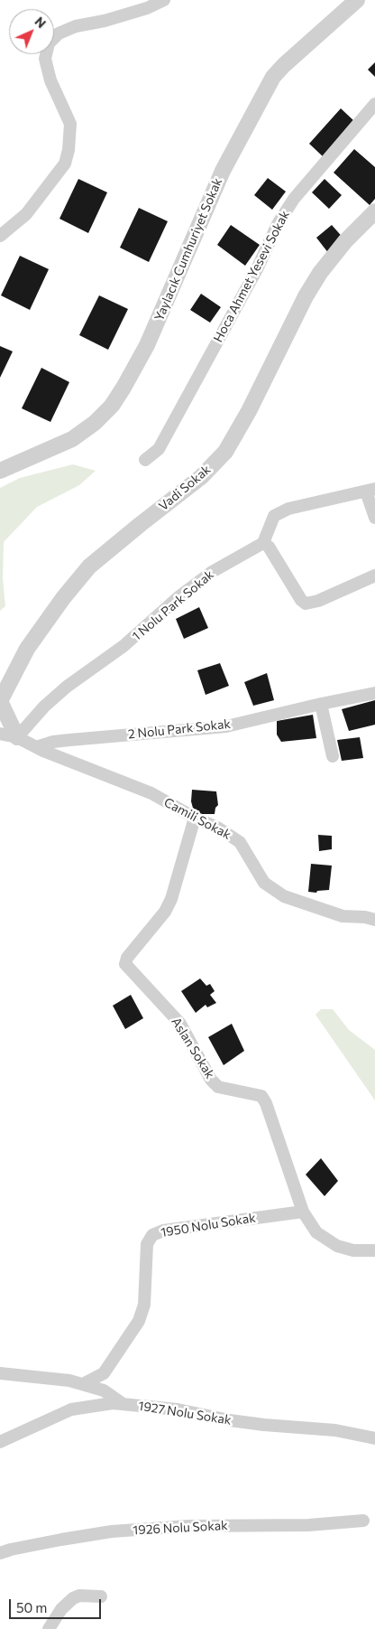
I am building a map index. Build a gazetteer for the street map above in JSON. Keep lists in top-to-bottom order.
{
  "streets": {
    "street": [
      "Yaylacık Cumhuriyet Sokak",
      "Hoca Ahmet Yesevi Sokak",
      "Vadi Sokak",
      "1 Nolu Park Sokak",
      "2 Nolu Park Sokak",
      "Camili Sokak",
      "Aslan Sokak",
      "1950 Nolu Sokak",
      "1927 Nolu Sokak",
      "1926 Nolu Sokak"
    ]
  },
  "crossings": [
    ["1 Nolu Park Sokak", "Camili Sokak"],
    ["2 Nolu Park Sokak", "Camili Sokak"],
    ["Camili Sokak", "Aslan Sokak"],
    ["Aslan Sokak", "1950 Nolu Sokak"]
  ],
  "scale_bar": "50 m",
  "north": "top right"
}
